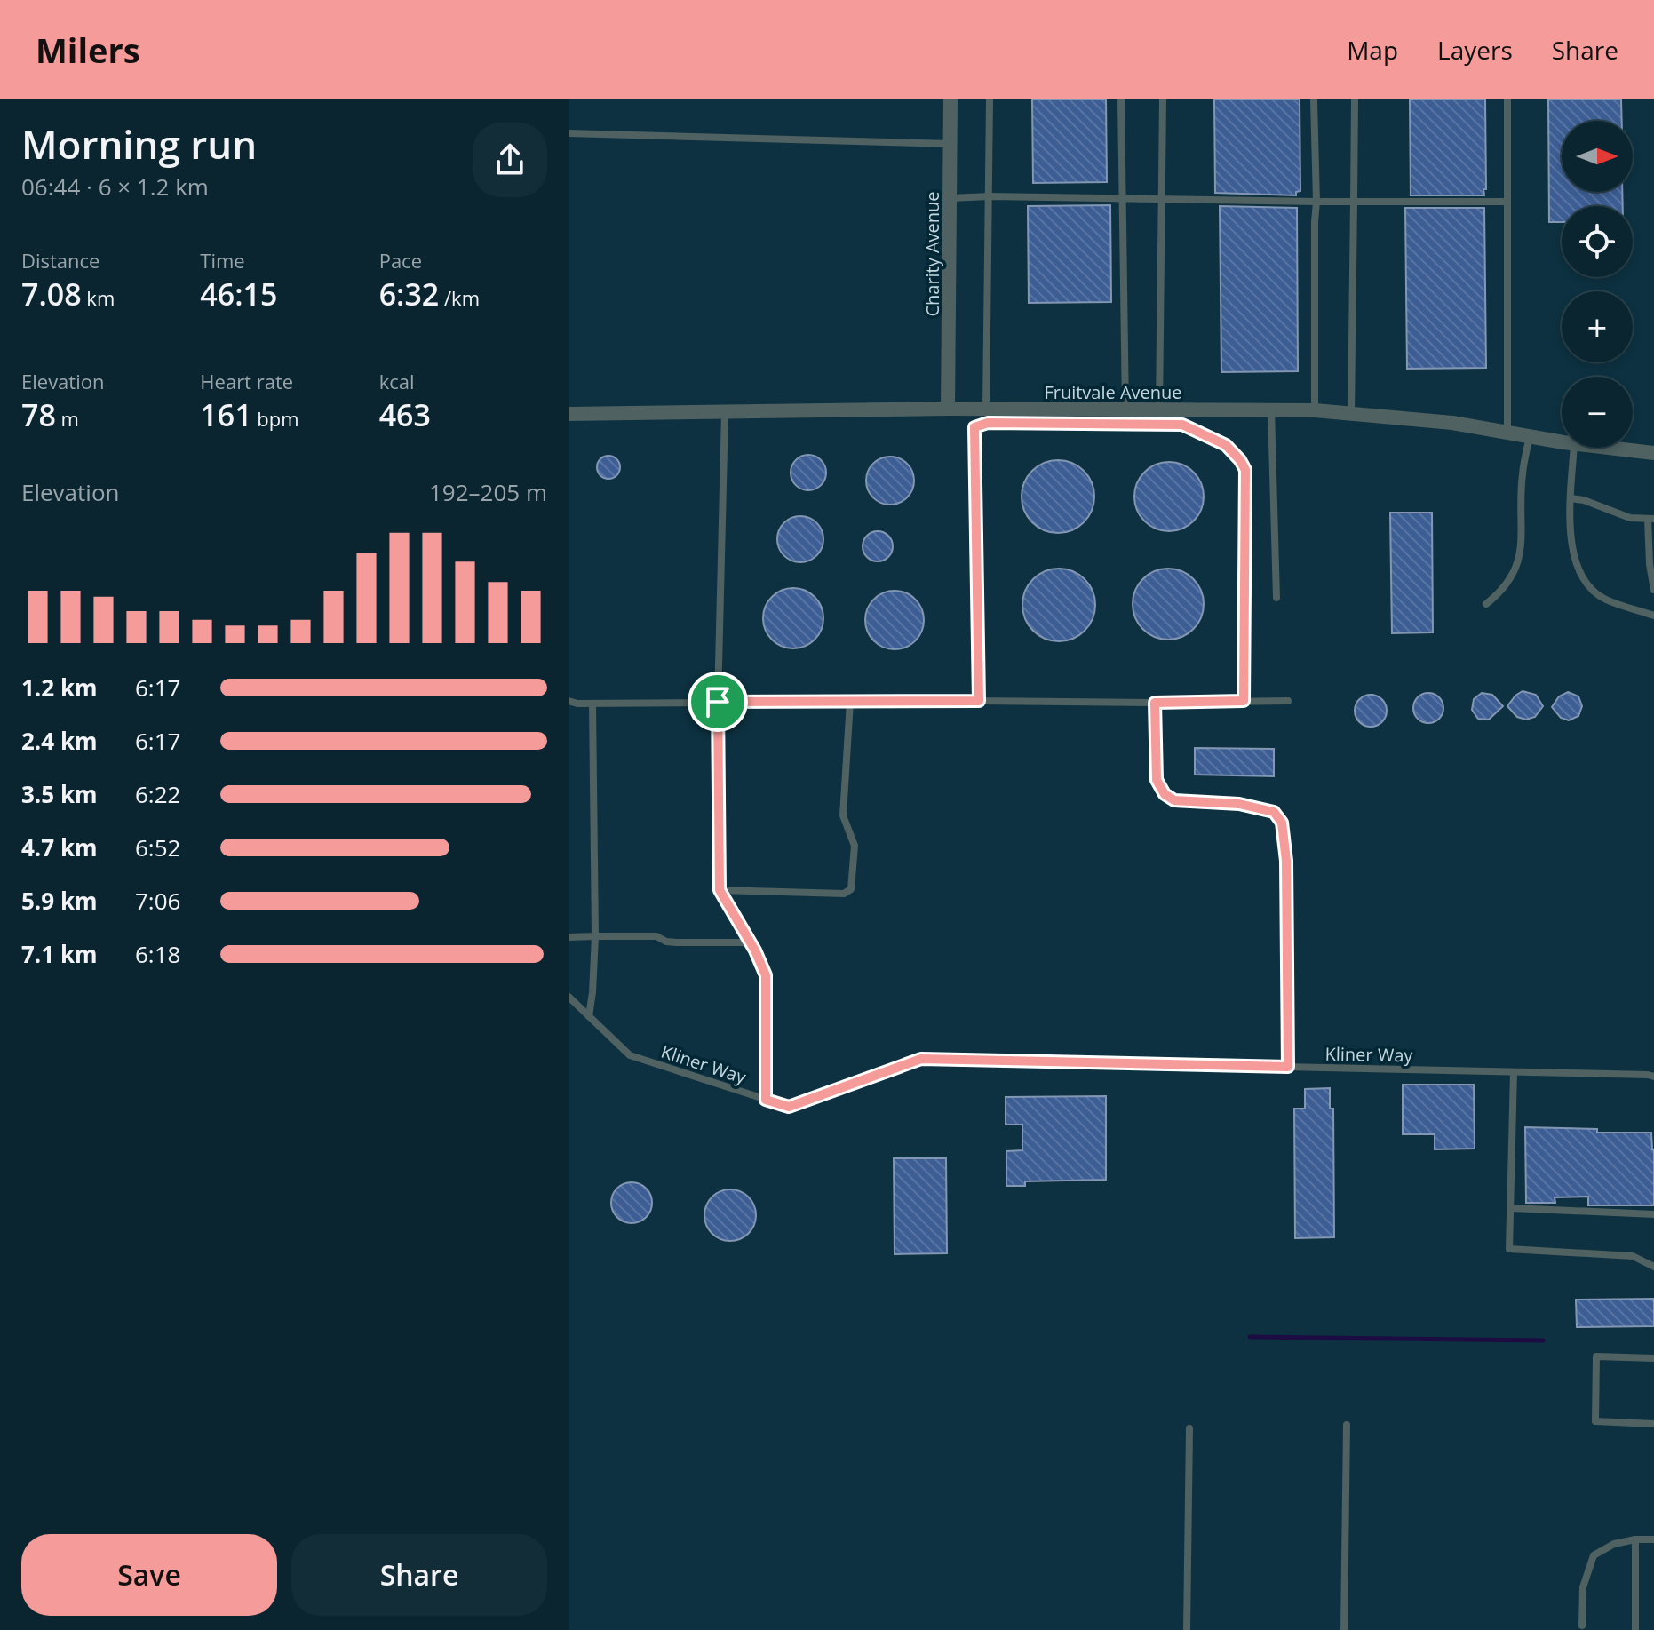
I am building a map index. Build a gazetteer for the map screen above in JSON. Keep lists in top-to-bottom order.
{
  "streets": {
    "street": ["Charity Avenue", "Fruitvale Avenue"],
    "lane": ["Kliner Way"]
  },
  "crossings": [
    ["Charity Avenue", "Fruitvale Avenue"]
  ],
  "north": "right",
  "page": {
    "header": "Milers",
    "nav": ["Map", "Layers", "Share"],
    "heading": ["Morning run", "06:44 · 6 × 1.2 km"],
    "map_buttons": ["+", "−"],
    "stats": [
      ["Distance", "7.08 km"],
      ["Time", "46:15"],
      ["Pace", "6:32 /km"],
      ["Elevation", "78 m"],
      ["Heart rate", "161 bpm"],
      ["kcal", "463"]
    ],
    "chart": ["Elevation", "192–205 m"],
    "list": [
      {
        "name": "1.2 km",
        "note": "6:17"
      },
      {
        "name": "2.4 km",
        "note": "6:17"
      },
      {
        "name": "3.5 km",
        "note": "6:22"
      },
      {
        "name": "4.7 km",
        "note": "6:52"
      },
      {
        "name": "5.9 km",
        "note": "7:06"
      },
      {
        "name": "7.1 km",
        "note": "6:18"
      }
    ],
    "buttons": ["Save", "Share"]
  }
}
